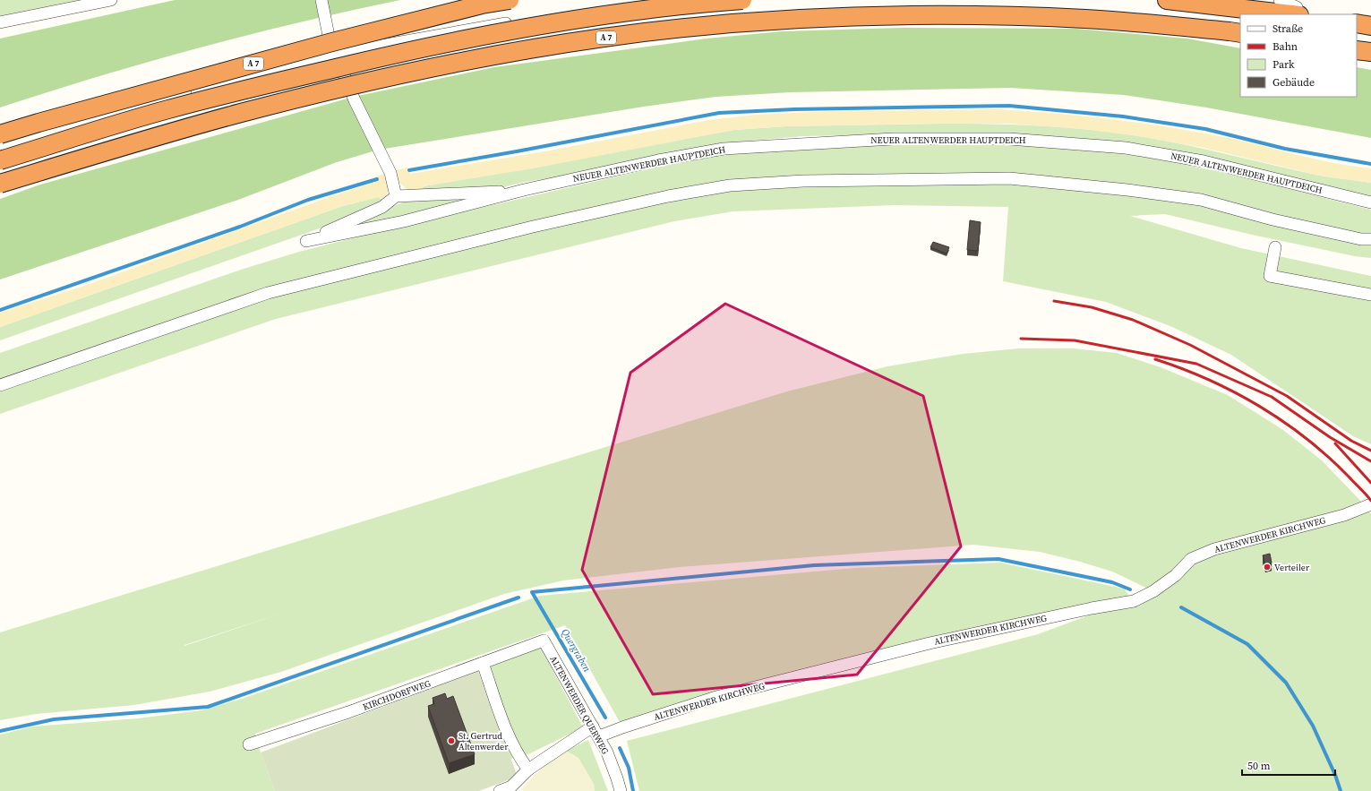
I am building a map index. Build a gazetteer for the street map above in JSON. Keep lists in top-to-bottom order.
{
  "streets": {
    "highway": ["A 7"],
    "street": [
      "NEUER ALTENWERDER HAUPTDEICH",
      "ALTENWERDER KIRCHWEG",
      "KIRCHDORFWEG",
      "ALTENWERDER QUERWEG"
    ]
  },
  "crossings": [
    ["ALTENWERDER KIRCHWEG", "ALTENWERDER QUERWEG"],
    ["KIRCHDORFWEG", "ALTENWERDER QUERWEG"]
  ],
  "water": ["Quergraben"],
  "places": ["Verteiler", "St. Gertrud Altenwerder"],
  "legend": [
    "Straße",
    "Bahn",
    "Park",
    "Gebäude"
  ],
  "scale_bar": "50 m"
}
